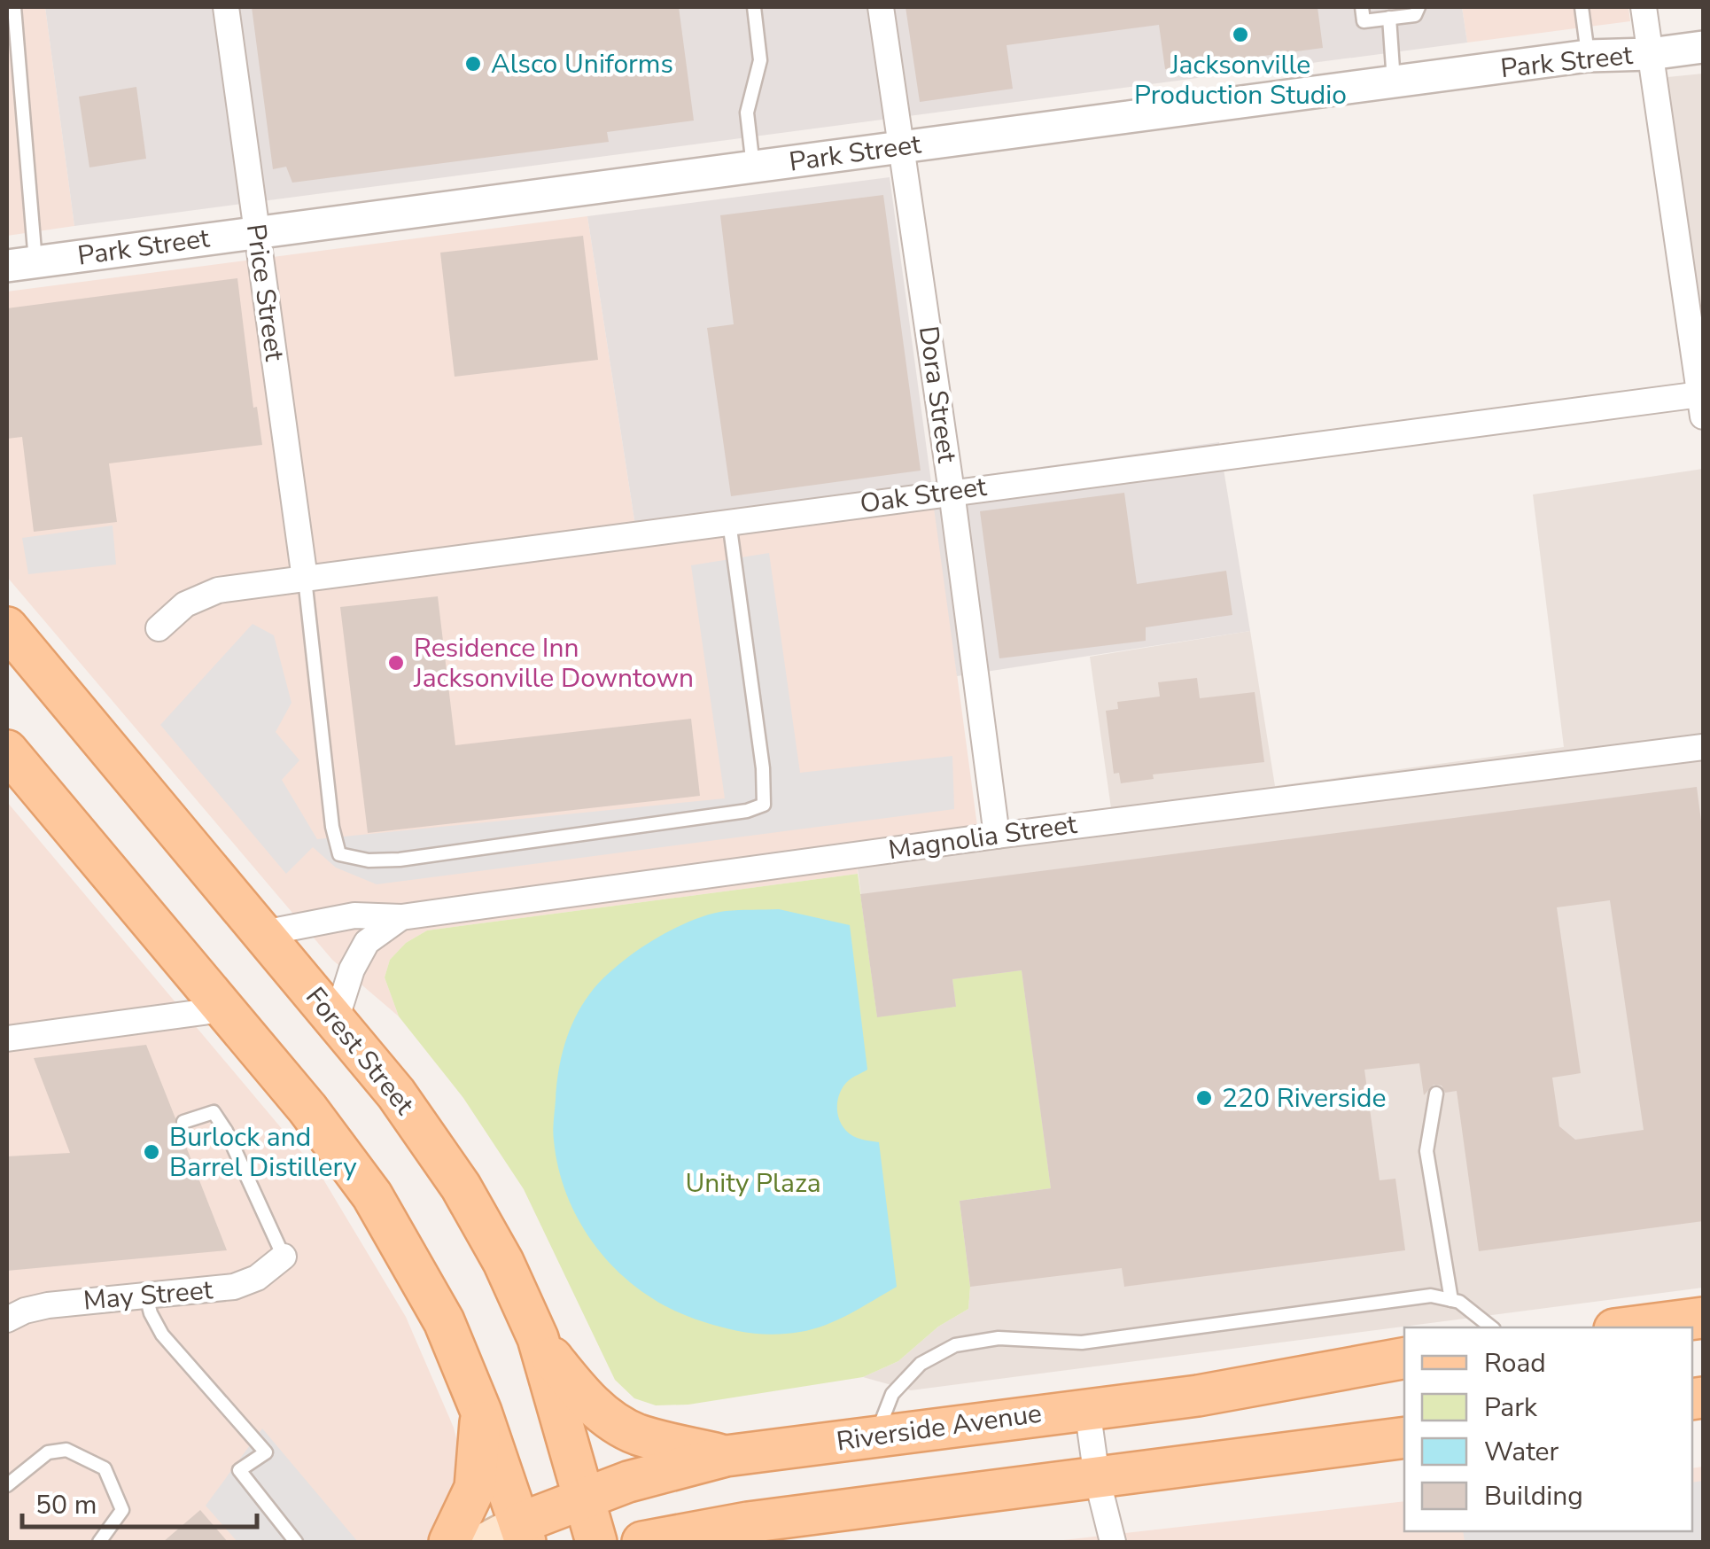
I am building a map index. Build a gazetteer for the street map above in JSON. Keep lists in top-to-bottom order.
{
  "streets": {
    "main road": ["Forest Street", "Riverside Avenue"],
    "street": [
      "Park Street",
      "Price Street",
      "Dora Street",
      "Oak Street",
      "Magnolia Street",
      "May Street"
    ]
  },
  "crossings": [
    ["Park Street", "Price Street"],
    ["Park Street", "Dora Street"],
    ["Price Street", "Oak Street"],
    ["Dora Street", "Oak Street"],
    ["Dora Street", "Magnolia Street"],
    ["Magnolia Street", "Forest Street"],
    ["Forest Street", "Riverside Avenue"]
  ],
  "parks": ["Unity Plaza"],
  "places": [
    "Jacksonville Production Studio",
    "Alsco Uniforms",
    "Residence Inn Jacksonville Downtown",
    "220 Riverside",
    "Burlock and Barrel Distillery"
  ],
  "legend": [
    "Road",
    "Park",
    "Water",
    "Building"
  ],
  "scale_bar": "50 m"
}
